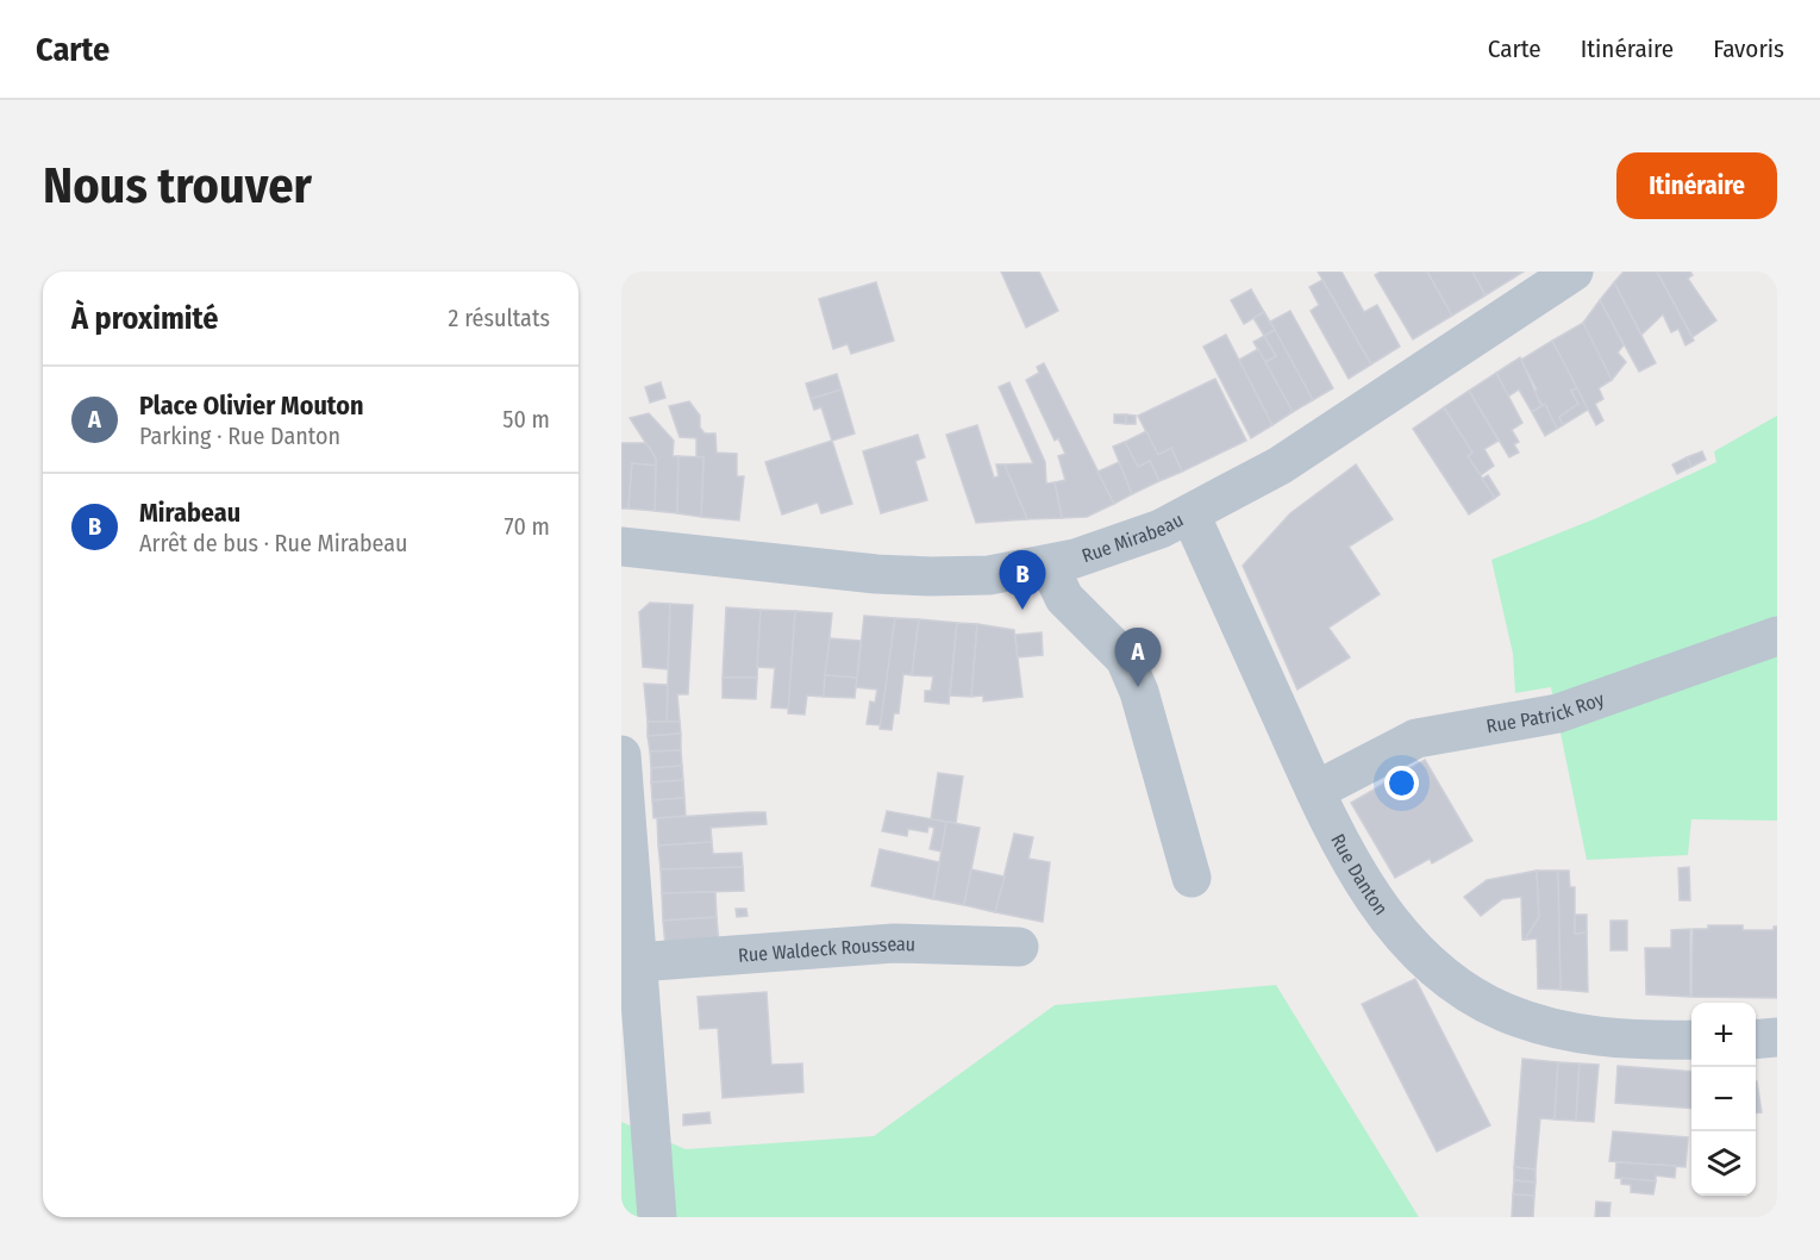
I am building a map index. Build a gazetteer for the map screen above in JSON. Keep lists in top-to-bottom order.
{
  "streets": {
    "street": [
      "Rue Mirabeau",
      "Rue Patrick Roy",
      "Rue Danton",
      "Rue Waldeck Rousseau"
    ]
  },
  "crossings": [
    ["Rue Mirabeau", "Rue Danton"],
    ["Rue Patrick Roy", "Rue Danton"]
  ],
  "page": {
    "header": "Carte",
    "nav": ["Carte", "Itinéraire", "Favoris"],
    "buttons": "Itinéraire",
    "title": "Nous trouver",
    "heading": ["À proximité", "2 résultats"],
    "list": [
      {
        "mark": "A",
        "name": "Place Olivier Mouton",
        "note": "Parking · Rue Danton",
        "value": "50 m"
      },
      {
        "mark": "B",
        "name": "Mirabeau",
        "note": "Arrêt de bus · Rue Mirabeau",
        "value": "70 m"
      }
    ],
    "pins": ["B", "A"],
    "map_buttons": ["+", "−"]
  }
}
